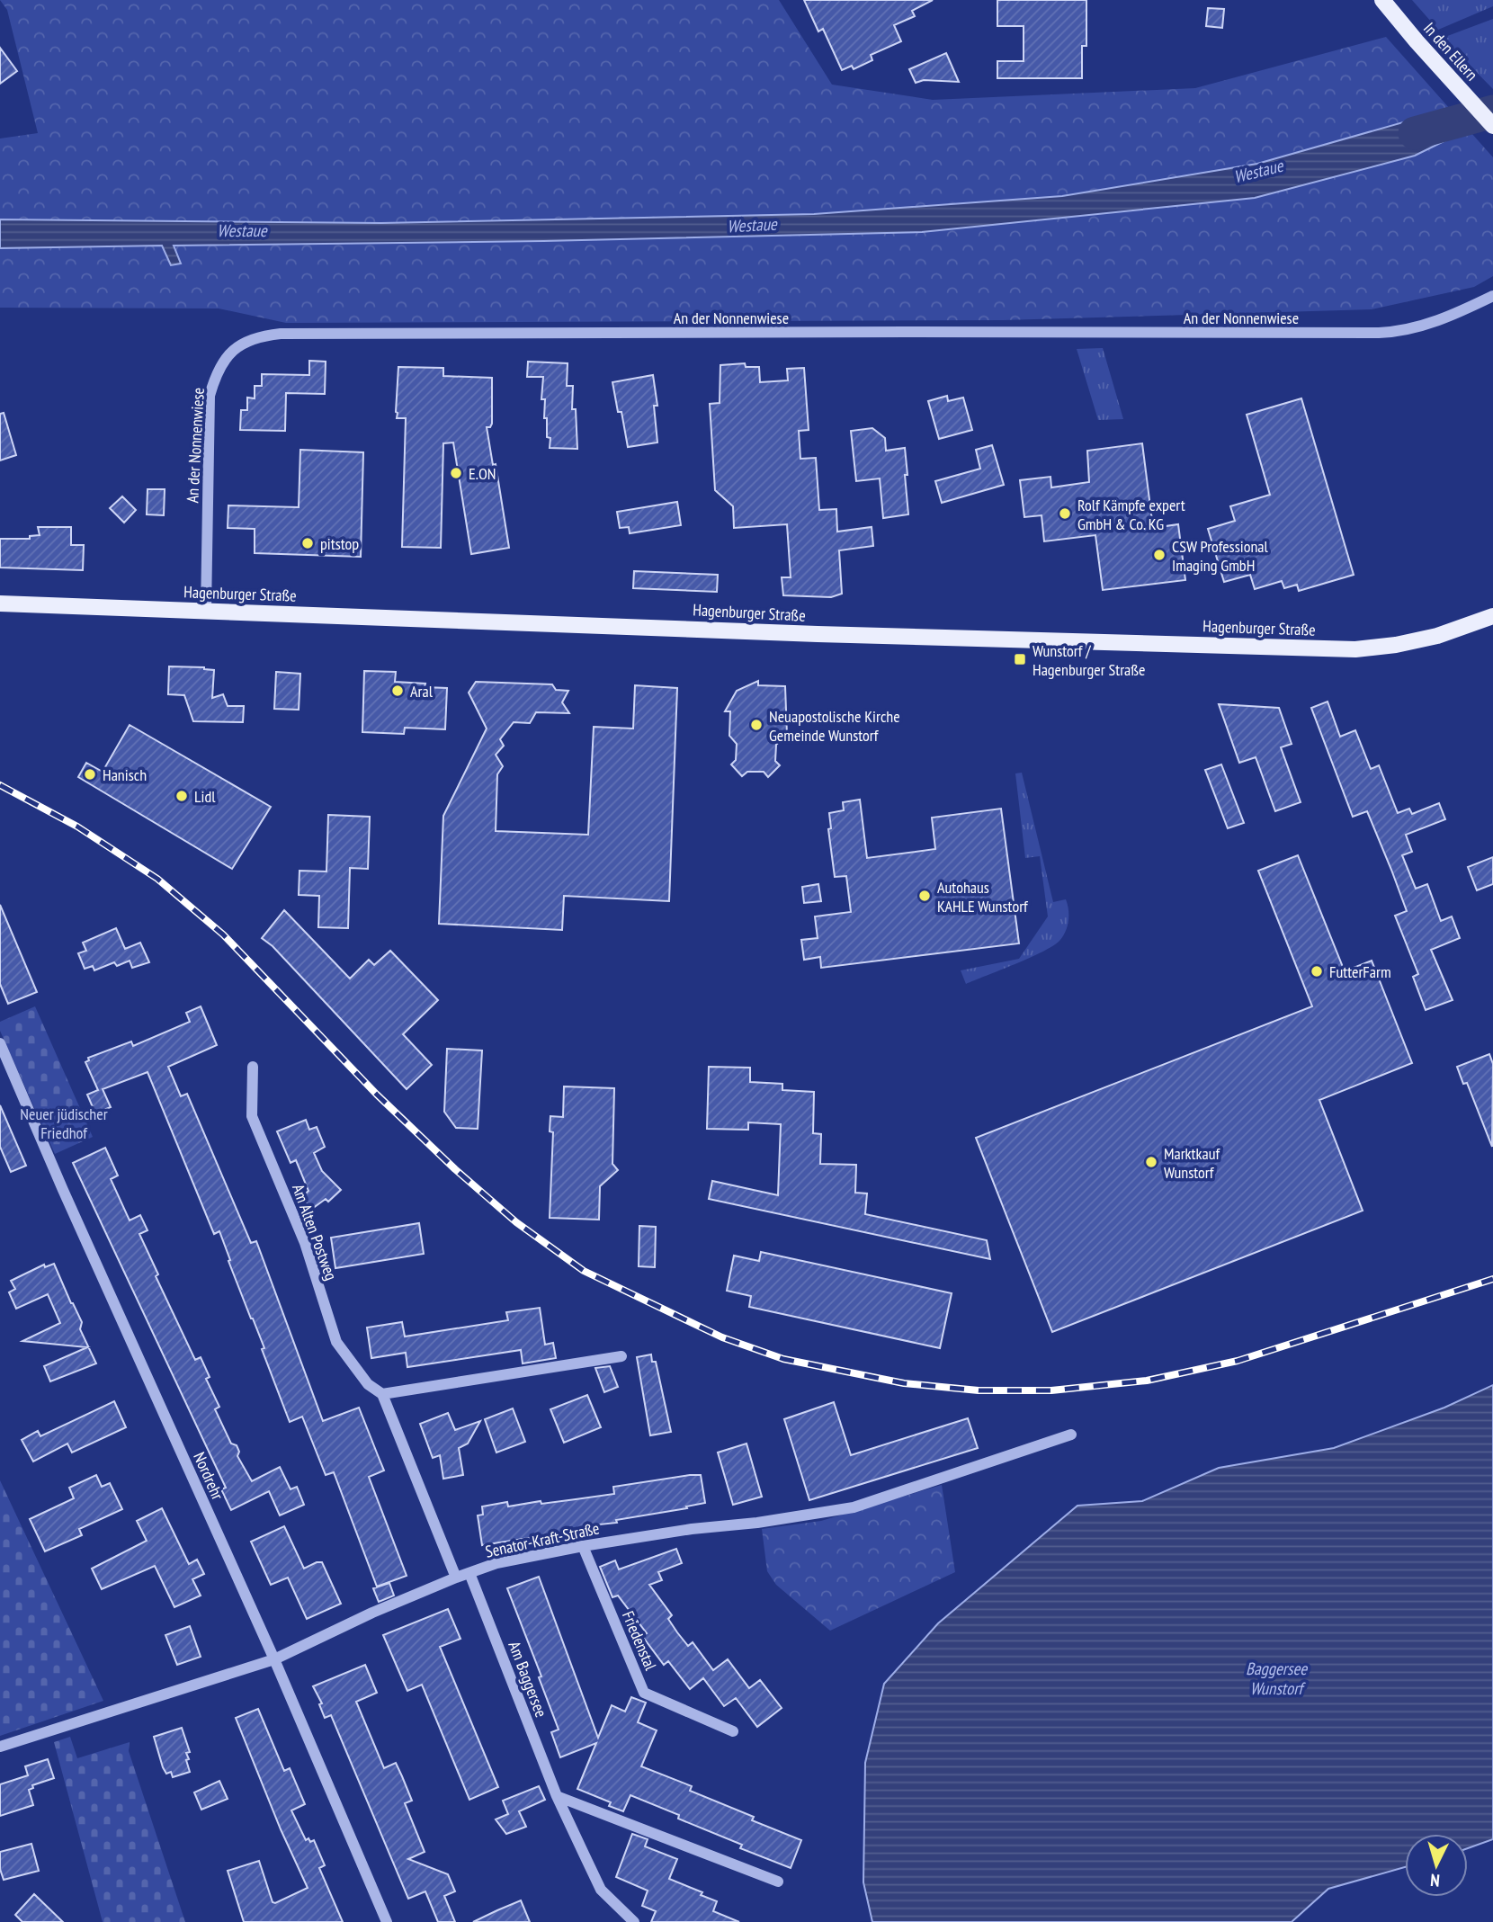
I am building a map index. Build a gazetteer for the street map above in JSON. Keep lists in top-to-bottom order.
{
  "streets": {
    "main road": ["In den Ellern", "Hagenburger Straße"],
    "street": [
      "An der Nonnenwiese",
      "Am Alten Postweg",
      "Nordrehr",
      "Senator-Kraft-Straße",
      "Friedenstal",
      "Am Baggersee"
    ]
  },
  "crossings": [
    ["An der Nonnenwiese", "Hagenburger Straße"],
    ["Am Alten Postweg", "Senator-Kraft-Straße"],
    ["Nordrehr", "Senator-Kraft-Straße"],
    ["Senator-Kraft-Straße", "Friedenstal"],
    ["Senator-Kraft-Straße", "Am Baggersee"]
  ],
  "water": ["Westaue", "Baggersee Wunstorf"],
  "parks": ["Neuer jüdischer Friedhof"],
  "places": {
    "other": [
      "E.ON",
      "Rolf Kämpfe expert GmbH & Co. KG",
      "pitstop",
      "CSW Professional Imaging GmbH",
      "Aral",
      "Neuapostolische Kirche Gemeinde Wunstorf",
      "Hanisch",
      "Lidl",
      "Autohaus KAHLE Wunstorf",
      "FutterFarm",
      "Marktkauf Wunstorf"
    ],
    "transit": ["Wunstorf / Hagenburger Straße"]
  },
  "north": "bottom"
}
